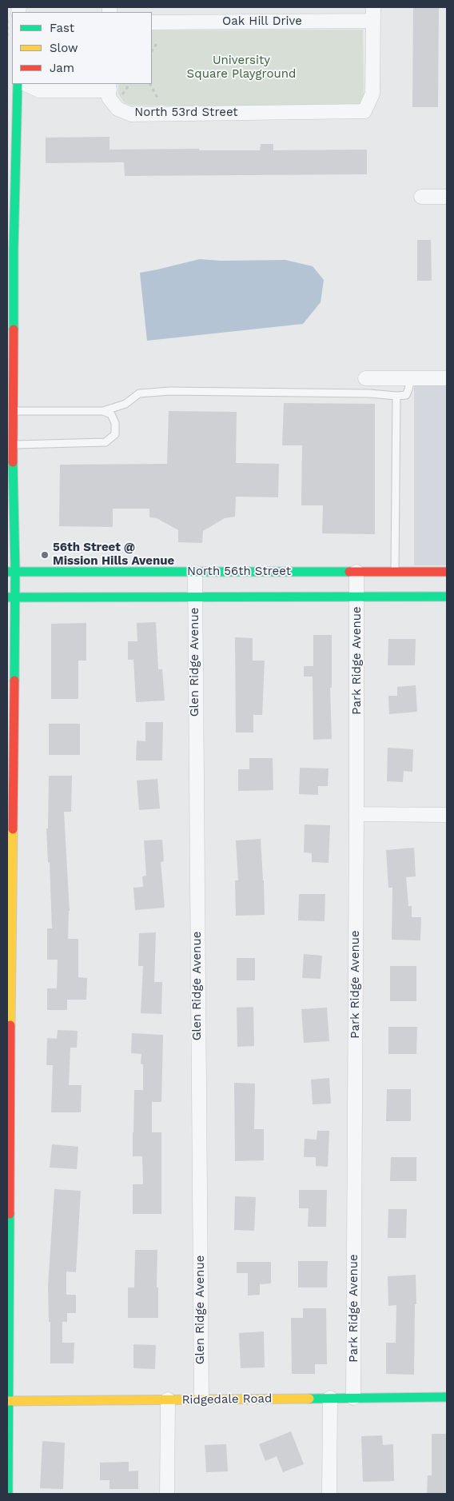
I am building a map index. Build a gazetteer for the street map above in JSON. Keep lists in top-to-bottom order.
{
  "streets": {
    "street": [
      "Oak Hill Drive",
      "North 53rd Street",
      "North 56th Street",
      "Park Ridge Avenue",
      "Glen Ridge Avenue",
      "Ridgedale Road"
    ]
  },
  "crossings": [
    ["Oak Hill Drive", "North 53rd Street"],
    ["North 56th Street", "Park Ridge Avenue"],
    ["North 56th Street", "Glen Ridge Avenue"],
    ["Park Ridge Avenue", "Ridgedale Road"],
    ["Glen Ridge Avenue", "Ridgedale Road"]
  ],
  "parks": ["University Square Playground"],
  "places": ["56th Street @ Mission Hills Avenue"],
  "legend": ["Fast", "Slow", "Jam"]
}
